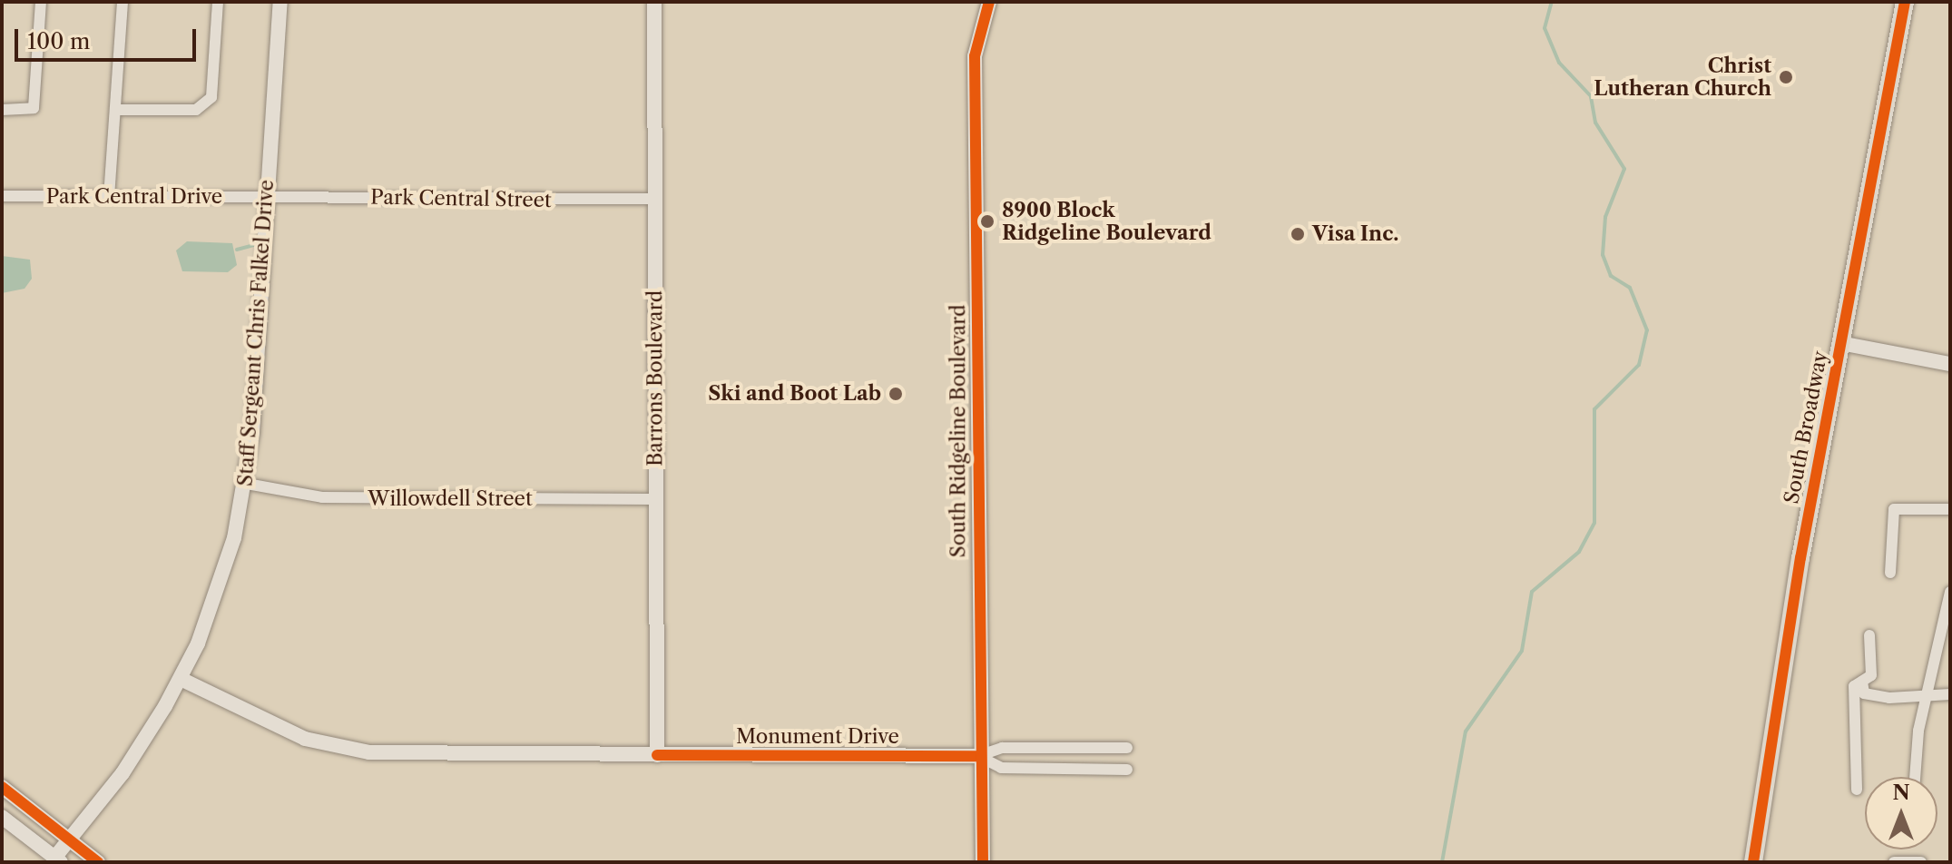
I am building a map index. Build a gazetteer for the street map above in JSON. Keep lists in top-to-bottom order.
{
  "streets": {
    "main road": ["South Broadway"],
    "street": [
      "Park Central Drive",
      "Park Central Street",
      "Staff Sergeant Chris Falkel Drive",
      "Barrons Boulevard",
      "South Ridgeline Boulevard",
      "Willowdell Street",
      "Monument Drive"
    ]
  },
  "crossings": [
    ["Park Central Drive", "Park Central Street"],
    ["Park Central Drive", "Staff Sergeant Chris Falkel Drive"],
    ["Park Central Street", "Staff Sergeant Chris Falkel Drive"],
    ["Park Central Street", "Barrons Boulevard"],
    ["Staff Sergeant Chris Falkel Drive", "Willowdell Street"],
    ["Staff Sergeant Chris Falkel Drive", "Monument Drive"],
    ["Barrons Boulevard", "Willowdell Street"],
    ["Barrons Boulevard", "Monument Drive"],
    ["South Ridgeline Boulevard", "Monument Drive"]
  ],
  "places": [
    "Christ Lutheran Church",
    "8900 Block Ridgeline Boulevard",
    "Visa Inc.",
    "Ski and Boot Lab"
  ],
  "scale_bar": "100 m",
  "north": "top"
}
